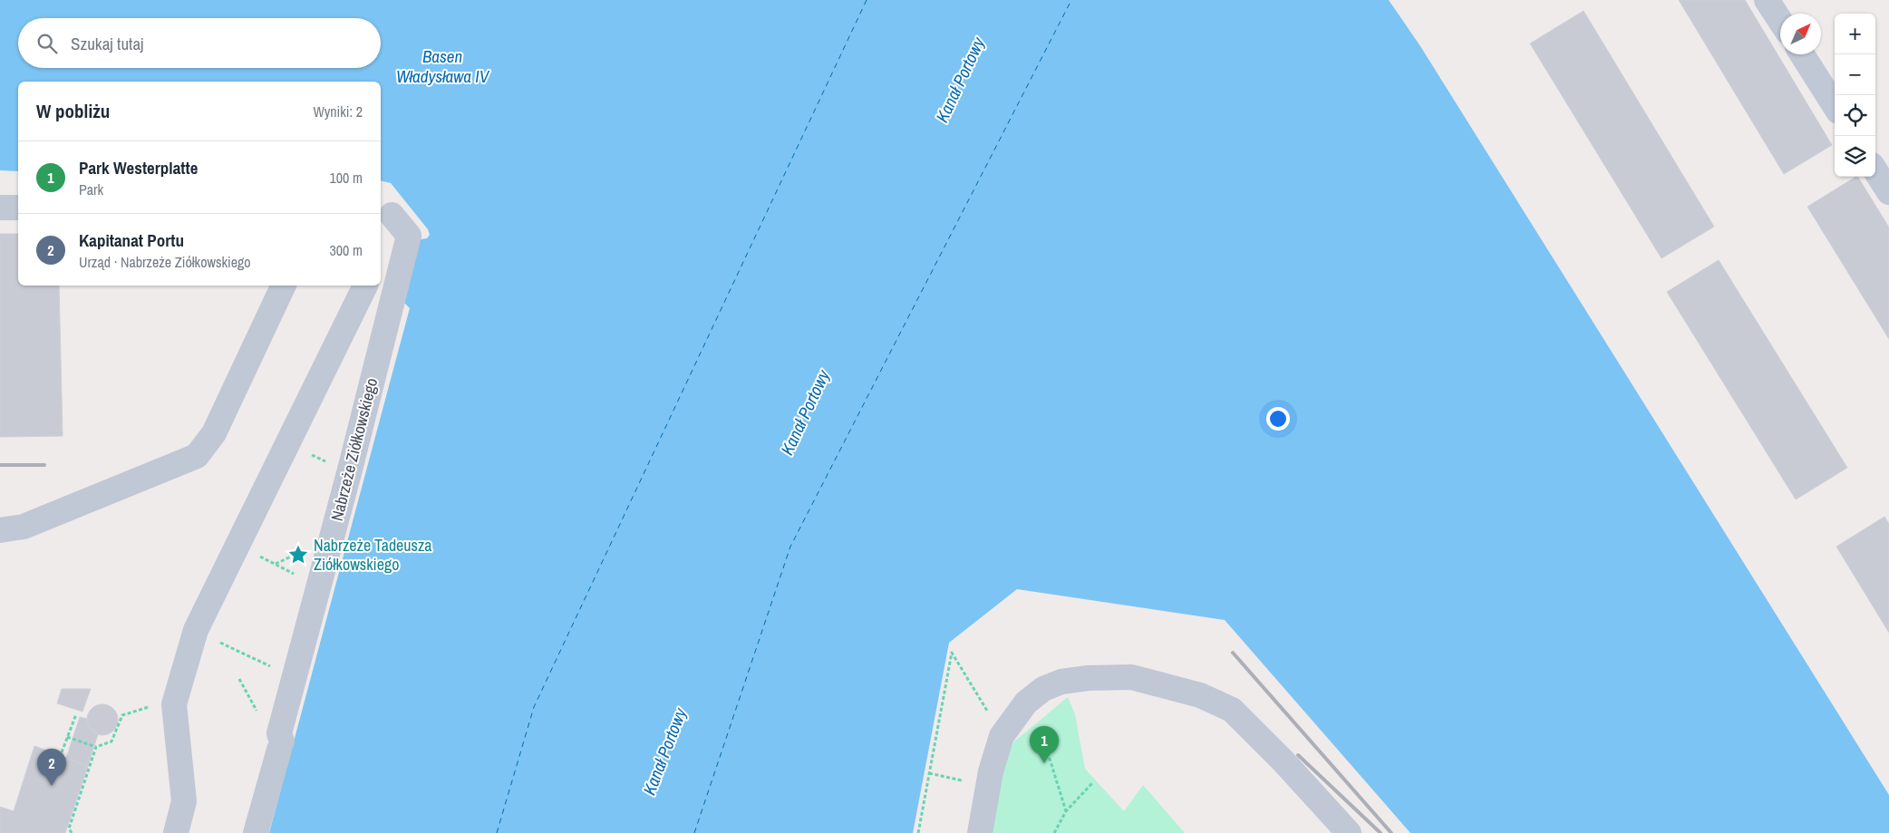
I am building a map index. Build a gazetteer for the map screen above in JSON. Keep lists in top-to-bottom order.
{
  "streets": {
    "street": ["Nabrzeże Ziółkowskiego"]
  },
  "water": ["Basen Władysława IV", "Kanał Portowy"],
  "places": {
    "place": ["Nabrzeże Tadeusza Ziółkowskiego"]
  },
  "north": "top right",
  "page": {
    "map_buttons": ["+", "−"],
    "search": "Szukaj tutaj",
    "heading": ["W pobliżu", "Wyniki: 2"],
    "list": [
      {
        "mark": "1",
        "name": "Park Westerplatte",
        "note": "Park",
        "value": "100 m"
      },
      {
        "mark": "2",
        "name": "Kapitanat Portu",
        "note": "Urząd · Nabrzeże Ziółkowskiego",
        "value": "300 m"
      }
    ],
    "pins": ["1", "2"]
  }
}
